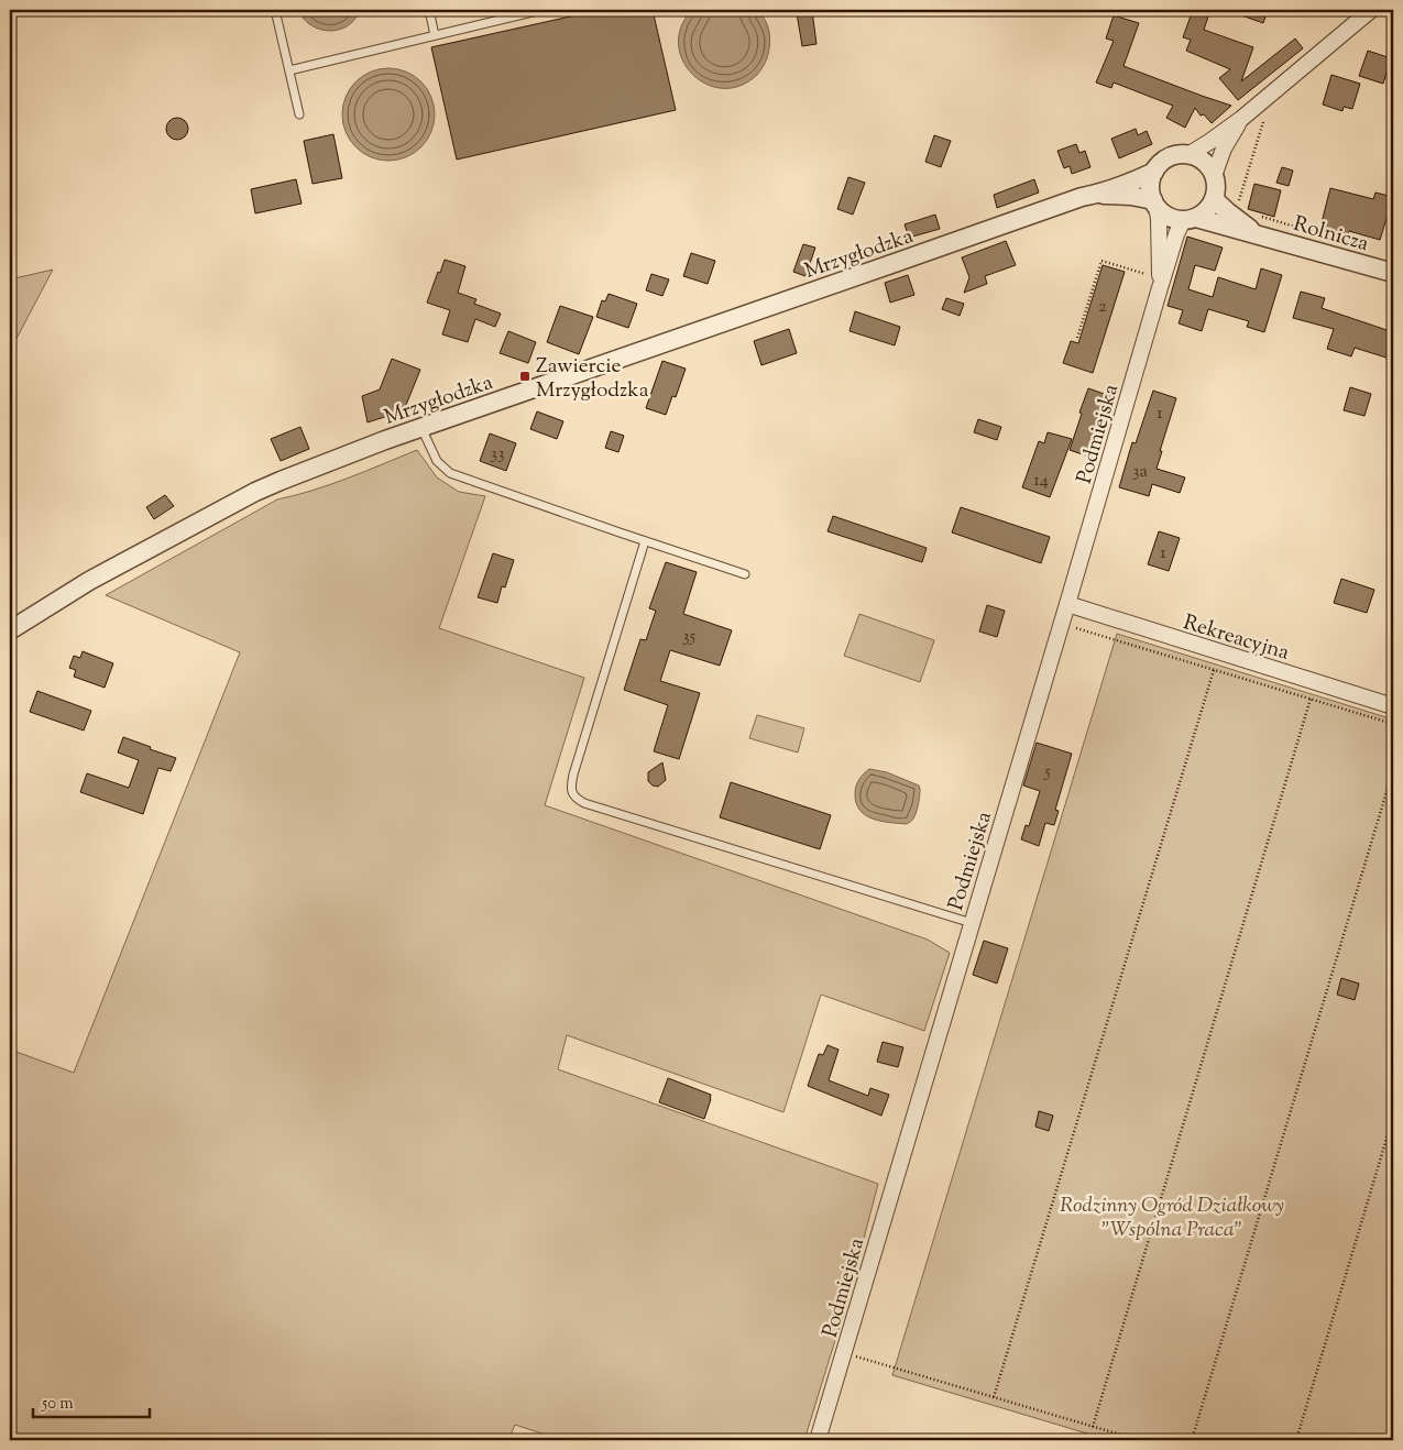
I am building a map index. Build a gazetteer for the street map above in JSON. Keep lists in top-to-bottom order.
{
  "streets": {
    "street": [
      "Rolnicza",
      "Mrzygłodzka",
      "Podmiejska",
      "Rekreacyjna"
    ]
  },
  "crossings": [
    ["Rolnicza", "Mrzygłodzka"],
    ["Rolnicza", "Podmiejska"],
    ["Mrzygłodzka", "Podmiejska"],
    ["Podmiejska", "Rekreacyjna"]
  ],
  "parks": ["Rodzinny Ogród Działkowy \"Wspólna Praca\""],
  "places": {
    "transit": ["Zawiercie Mrzygłodzka"]
  },
  "house_numbers": [
    "2",
    "1",
    "33",
    "3a",
    "14",
    "1",
    "35",
    "5"
  ],
  "scale_bar": "50 m"
}
